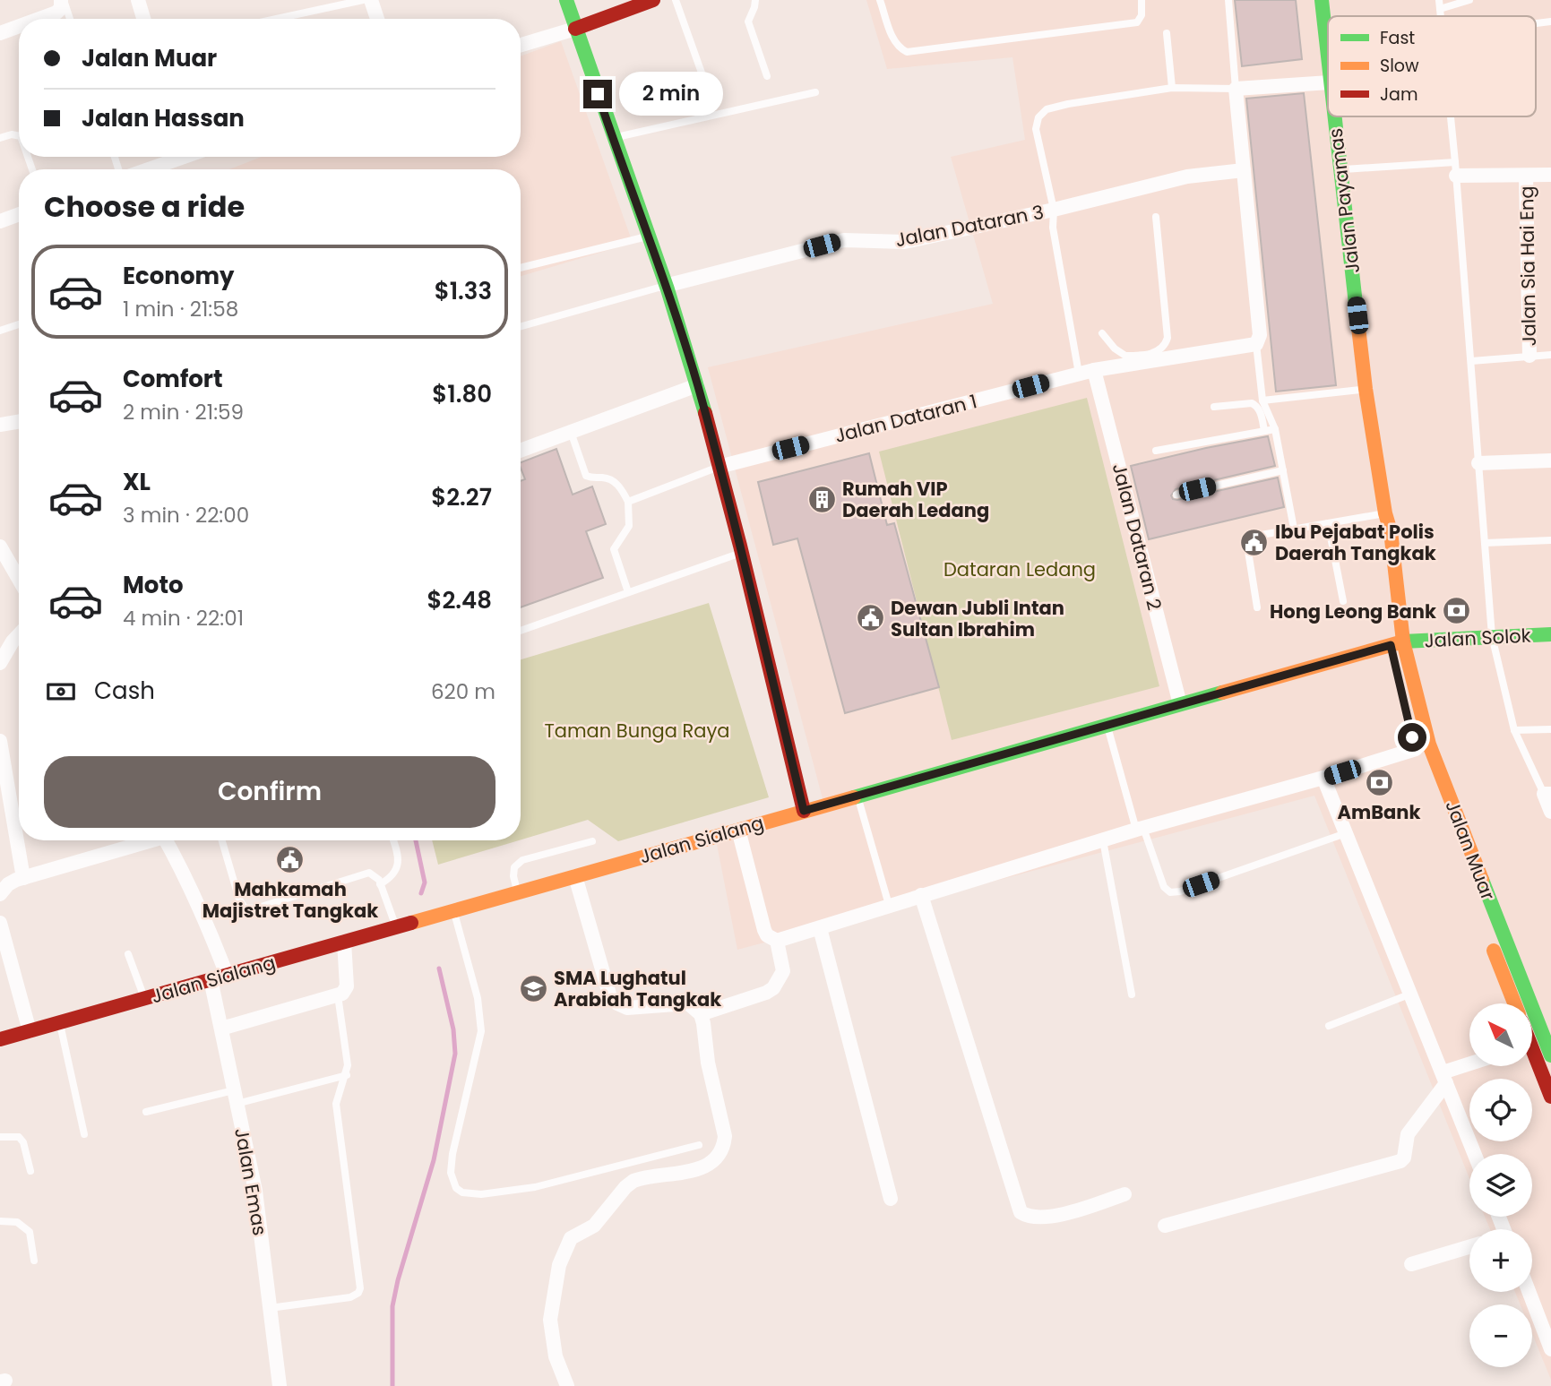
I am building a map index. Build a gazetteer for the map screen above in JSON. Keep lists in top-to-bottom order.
{
  "streets": {
    "main road": [
      "Jalan Payamas",
      "Jalan Solok",
      "Jalan Sialang",
      "Jalan Muar"
    ],
    "street": [
      "Jalan Dataran 3",
      "Jalan Sia Hai Eng",
      "Jalan Dataran 1",
      "Jalan Dataran 2",
      "Jalan Emas"
    ]
  },
  "crossings": [
    ["Jalan Payamas", "Jalan Solok"],
    ["Jalan Payamas", "Jalan Sialang"],
    ["Jalan Payamas", "Jalan Muar"],
    ["Jalan Dataran 1", "Jalan Dataran 2"],
    ["Jalan Dataran 2", "Jalan Sialang"],
    ["Jalan Solok", "Jalan Sialang"],
    ["Jalan Solok", "Jalan Muar"],
    ["Jalan Sialang", "Jalan Muar"],
    ["Jalan Sialang", "Jalan Emas"]
  ],
  "parks": ["Dataran Ledang", "Taman Bunga Raya"],
  "places": {
    "building": ["Rumah VIP Daerah Ledang"],
    "public building": ["Ibu Pejabat Polis Daerah Tangkak", "Dewan Jubli Intan Sultan Ibrahim", "Mahkamah Majistret Tangkak"],
    "bank": ["Hong Leong Bank", "AmBank"],
    "school or university": ["SMA Lughatul Arabiah Tangkak"]
  },
  "legend": ["Fast", "Slow", "Jam"],
  "north": "top left",
  "page": {
    "banner": ["Jalan Muar", "Jalan Hassan"],
    "bubble": "2 min",
    "heading": "Choose a ride",
    "list": [
      {
        "name": "Economy",
        "note": "1 min · 21:58",
        "value": "$1.33"
      },
      {
        "name": "Comfort",
        "note": "2 min · 21:59",
        "value": "$1.80"
      },
      {
        "name": "XL",
        "note": "3 min · 22:00",
        "value": "$2.27"
      },
      {
        "name": "Moto",
        "note": "4 min · 22:01",
        "value": "$2.48"
      }
    ],
    "pay": ["Cash", "620 m"],
    "buttons": "Confirm",
    "map_buttons": ["+", "−"]
  }
}
